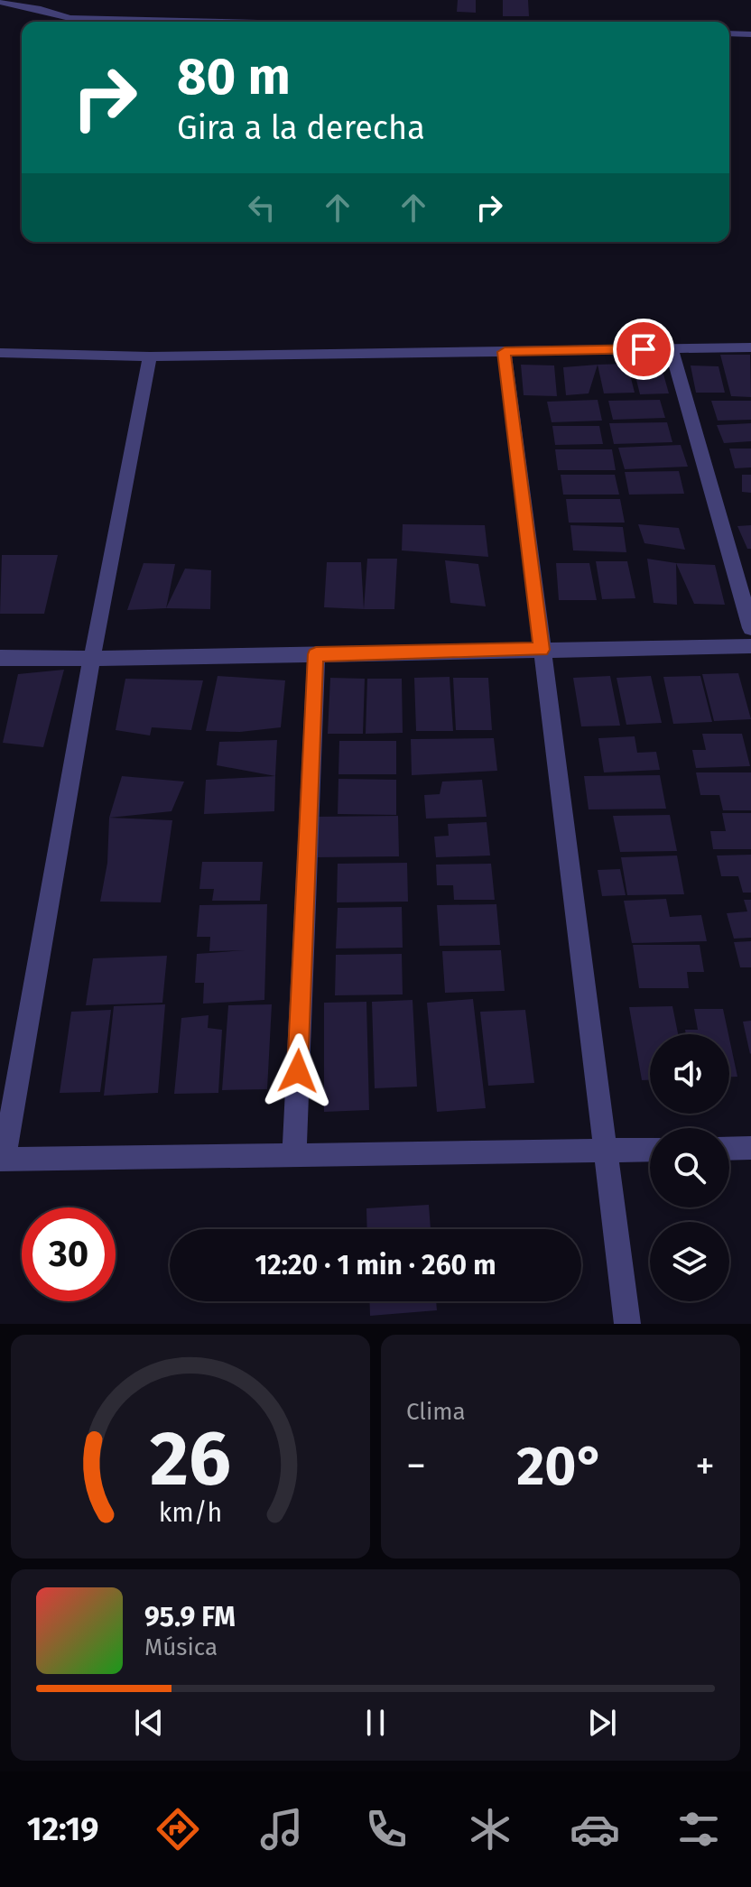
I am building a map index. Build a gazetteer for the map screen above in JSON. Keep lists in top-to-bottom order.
{
  "page": {
    "turn": ["80 m", "Gira a la derecha"],
    "limit": "30",
    "trip": "12:20 · 1 min · 260 m",
    "tile": "Clima",
    "heat": ["−", "20°", "+"],
    "song": ["95.9 FM", "Música"],
    "tabs": "12:19",
    "gauge": ["26", "km/h"]
  }
}
